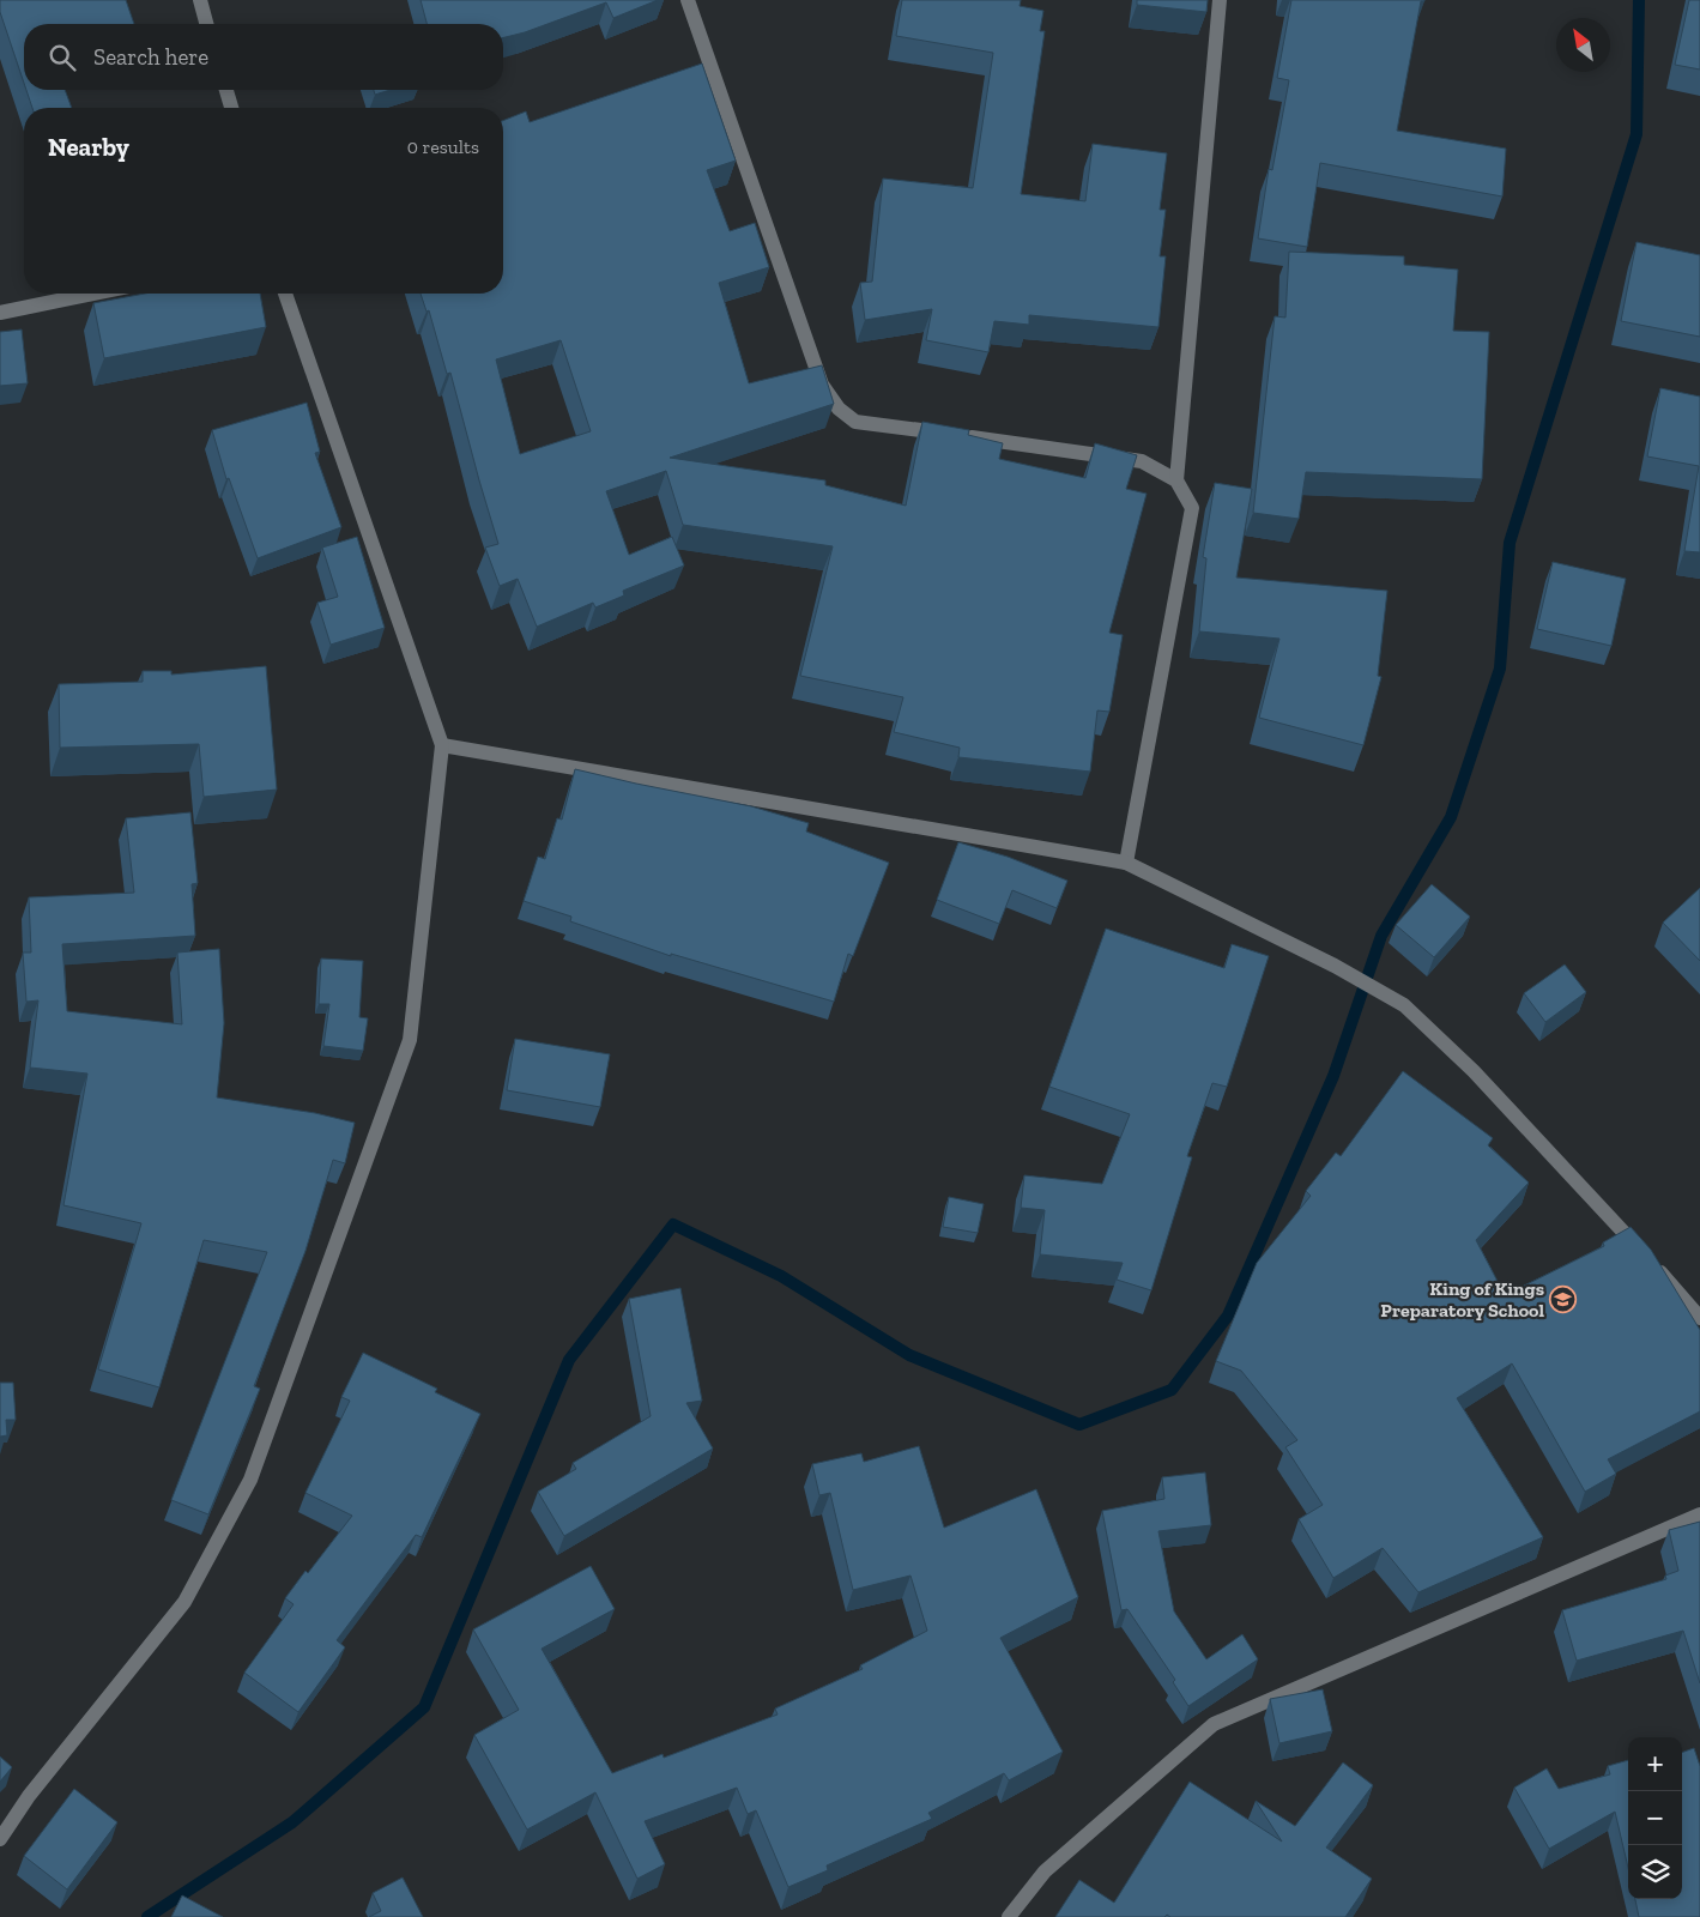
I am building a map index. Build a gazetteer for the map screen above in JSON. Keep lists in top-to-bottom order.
{
  "places": {
    "school or university": ["King of Kings Preparatory School"]
  },
  "north": "top left",
  "page": {
    "search": "Search here",
    "heading": ["Nearby", "0 results"],
    "map_buttons": ["+", "−"]
  }
}
